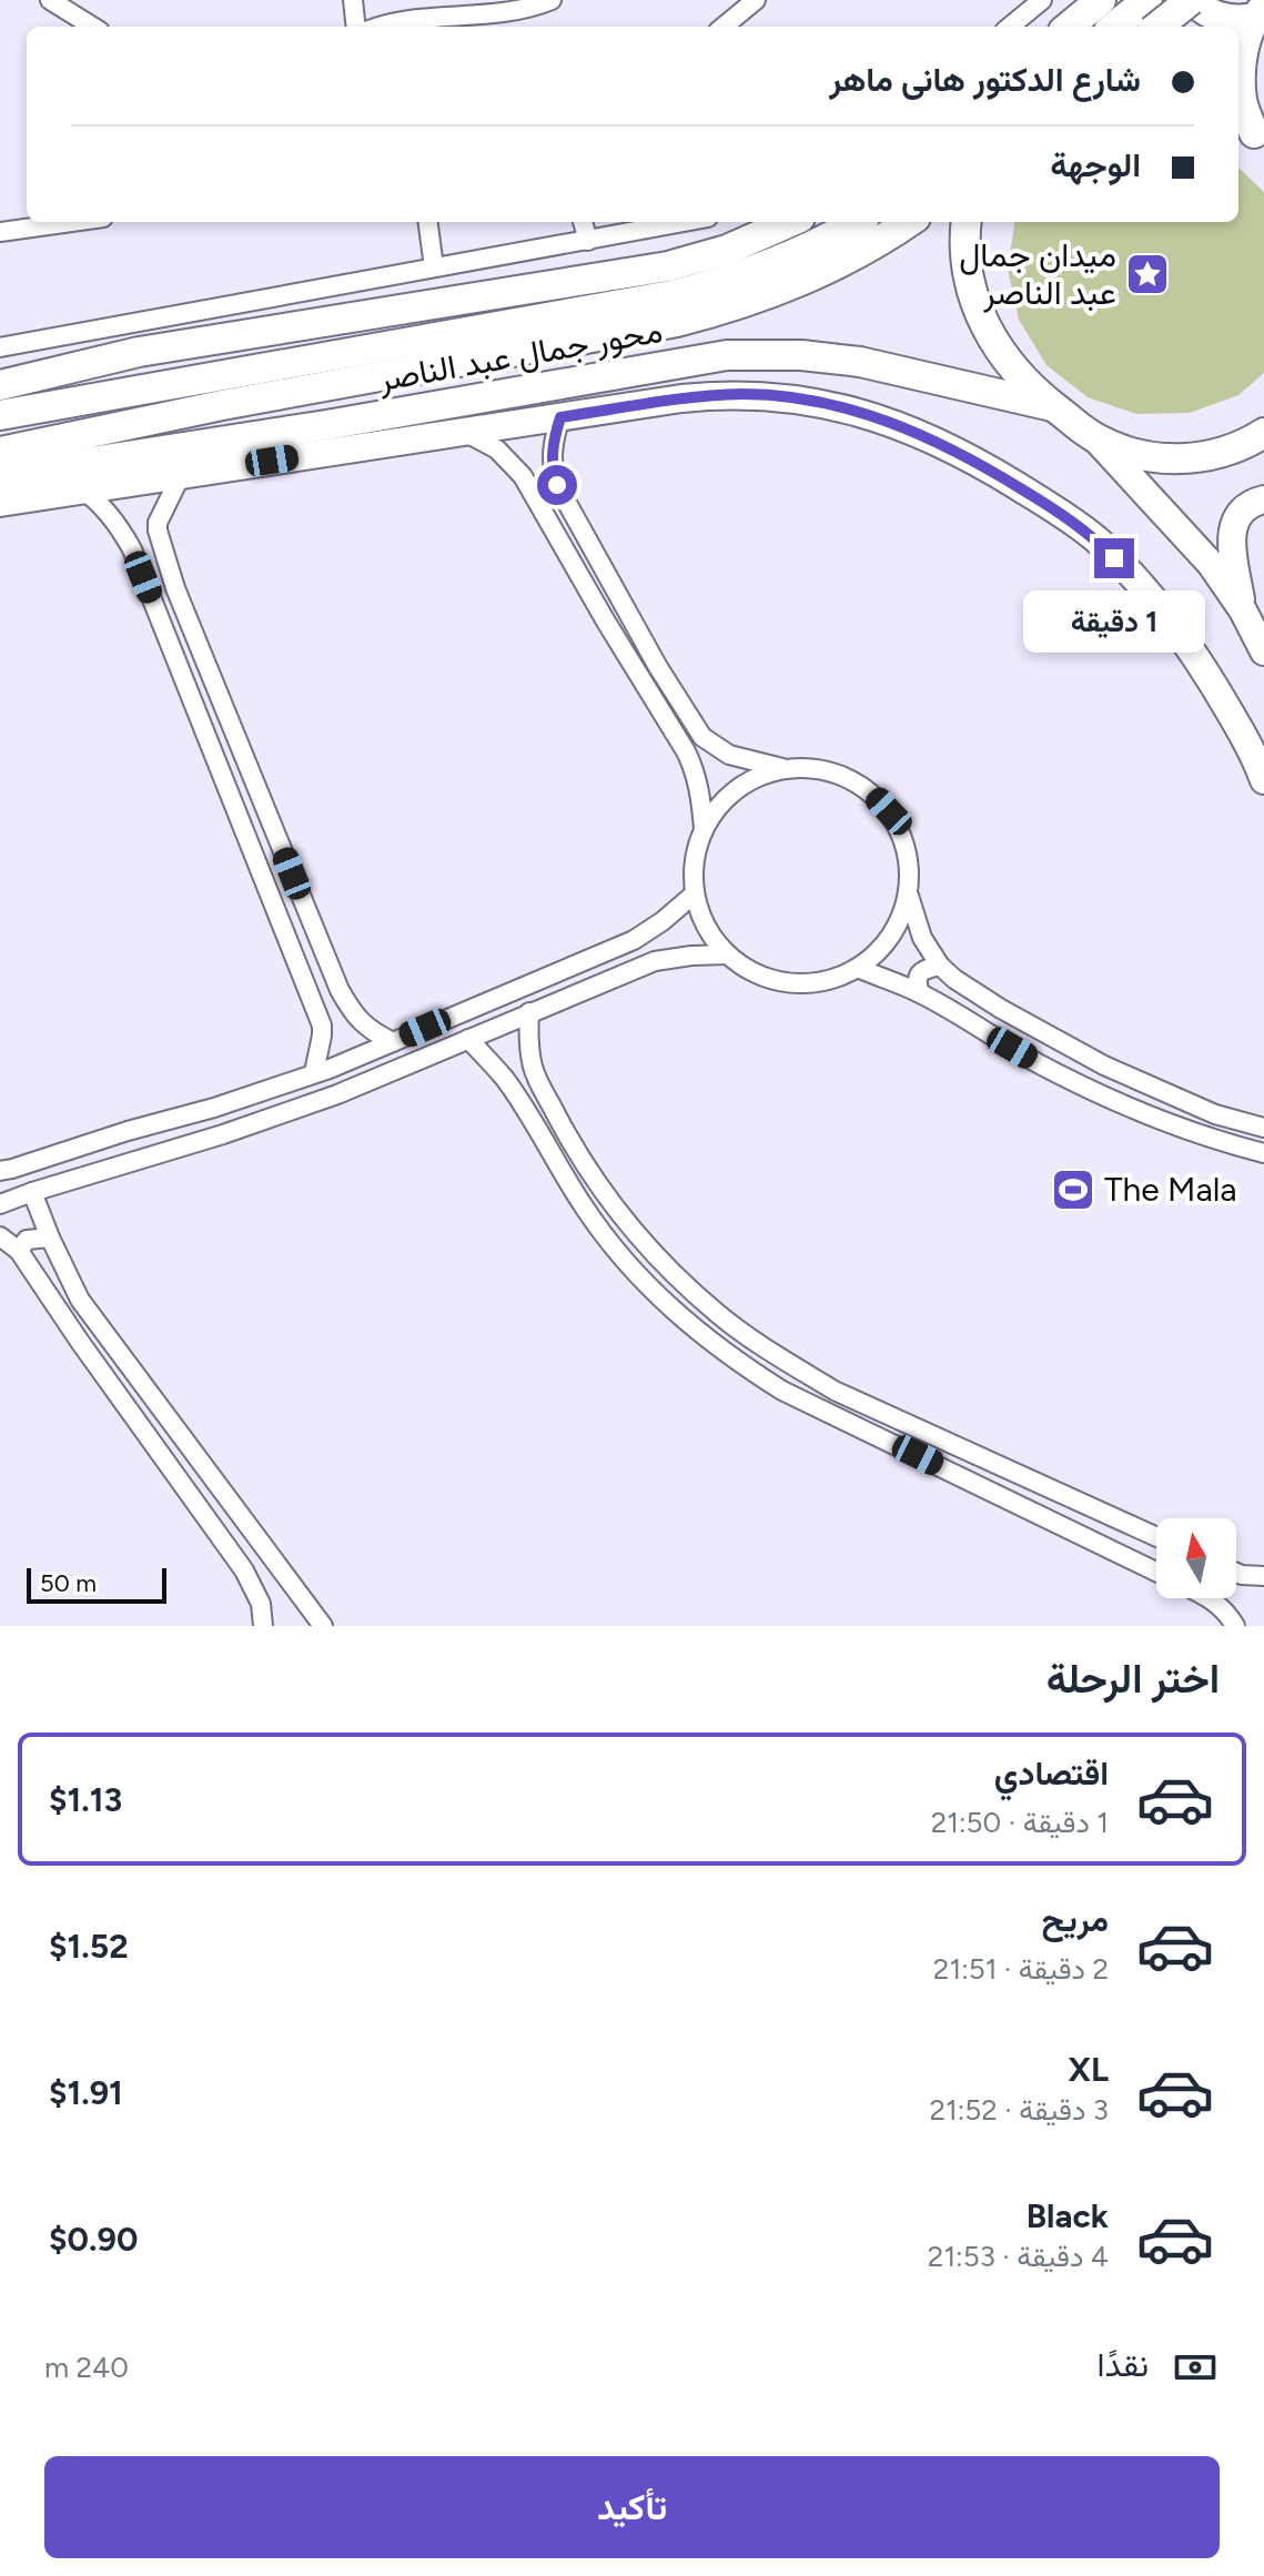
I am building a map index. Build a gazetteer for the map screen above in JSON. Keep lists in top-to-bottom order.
{
  "streets": {
    "main road": ["محور جمال عبد الناصر"]
  },
  "places": {
    "place": ["ميدان جمال عبد الناصر"],
    "sports": ["The Mala"]
  },
  "scale_bar": "50 m",
  "north": "top",
  "page": {
    "banner": ["شارع الدكتور هانى ماهر", "الوجهة"],
    "bubble": "1 دقيقة",
    "scale": "50 m",
    "heading": "اختر الرحلة",
    "list": [
      {
        "name": "اقتصادي",
        "note": "1 دقيقة · 21:50",
        "value": "$1.13"
      },
      {
        "name": "مريح",
        "note": "2 دقيقة · 21:51",
        "value": "$1.52"
      },
      {
        "name": "XL",
        "note": "3 دقيقة · 21:52",
        "value": "$1.91"
      },
      {
        "name": "Black",
        "note": "4 دقيقة · 21:53",
        "value": "$0.90"
      }
    ],
    "pay": ["نقدًا", "240 m"],
    "buttons": "تأكيد"
  }
}
